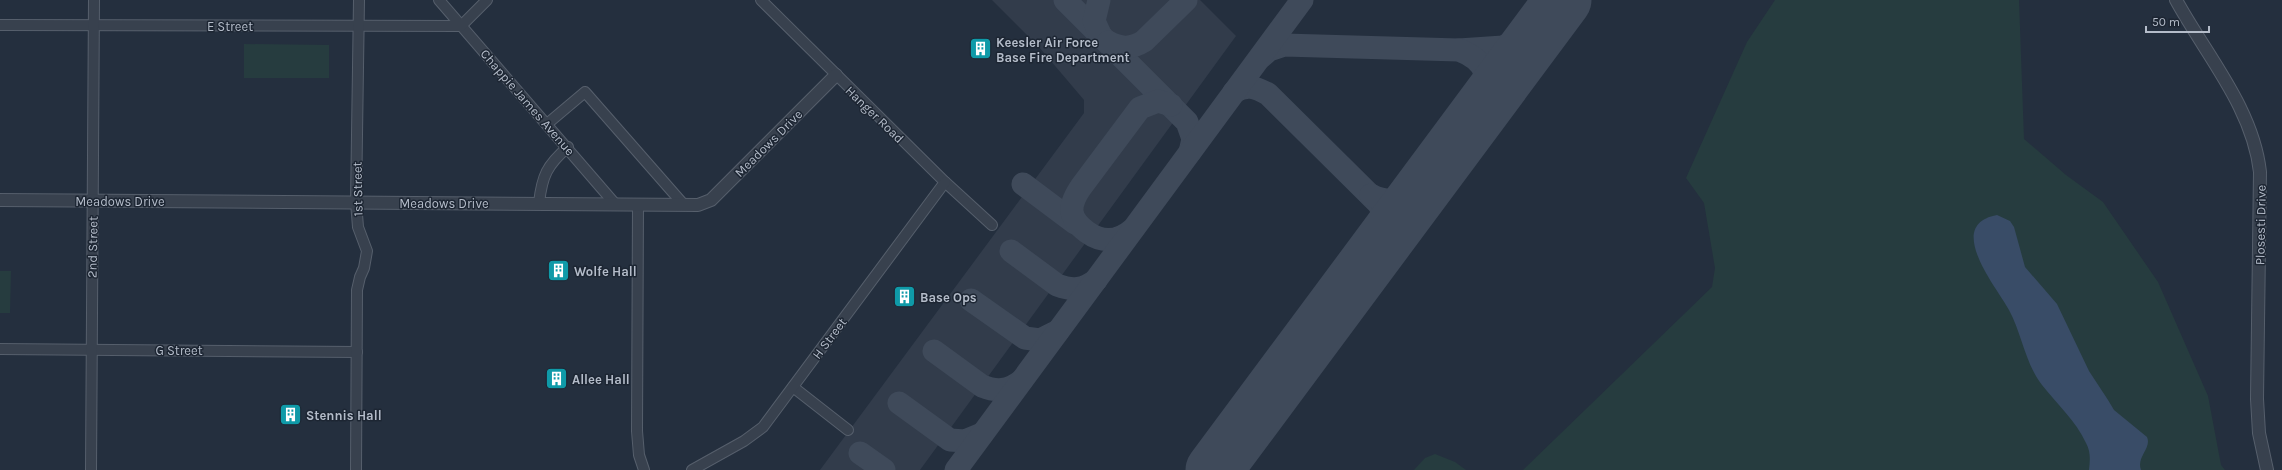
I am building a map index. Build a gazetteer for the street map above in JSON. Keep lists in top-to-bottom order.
{
  "streets": {
    "street": [
      "E Street",
      "Chappie James Avenue",
      "Hanger Road",
      "Meadows Drive",
      "1st Street",
      "Plosesti Drive",
      "2nd Street",
      "H Street",
      "G Street"
    ]
  },
  "crossings": [
    ["E Street", "Chappie James Avenue"],
    ["E Street", "1st Street"],
    ["E Street", "2nd Street"],
    ["Chappie James Avenue", "Meadows Drive"],
    ["Hanger Road", "Meadows Drive"],
    ["Hanger Road", "H Street"],
    ["Meadows Drive", "1st Street"],
    ["Meadows Drive", "2nd Street"],
    ["1st Street", "G Street"],
    ["2nd Street", "G Street"]
  ],
  "places": {
    "building": [
      "Keesler Air Force Base Fire Department",
      "Wolfe Hall",
      "Base Ops",
      "Allee Hall",
      "Stennis Hall"
    ]
  },
  "scale_bar": "50 m"
}
